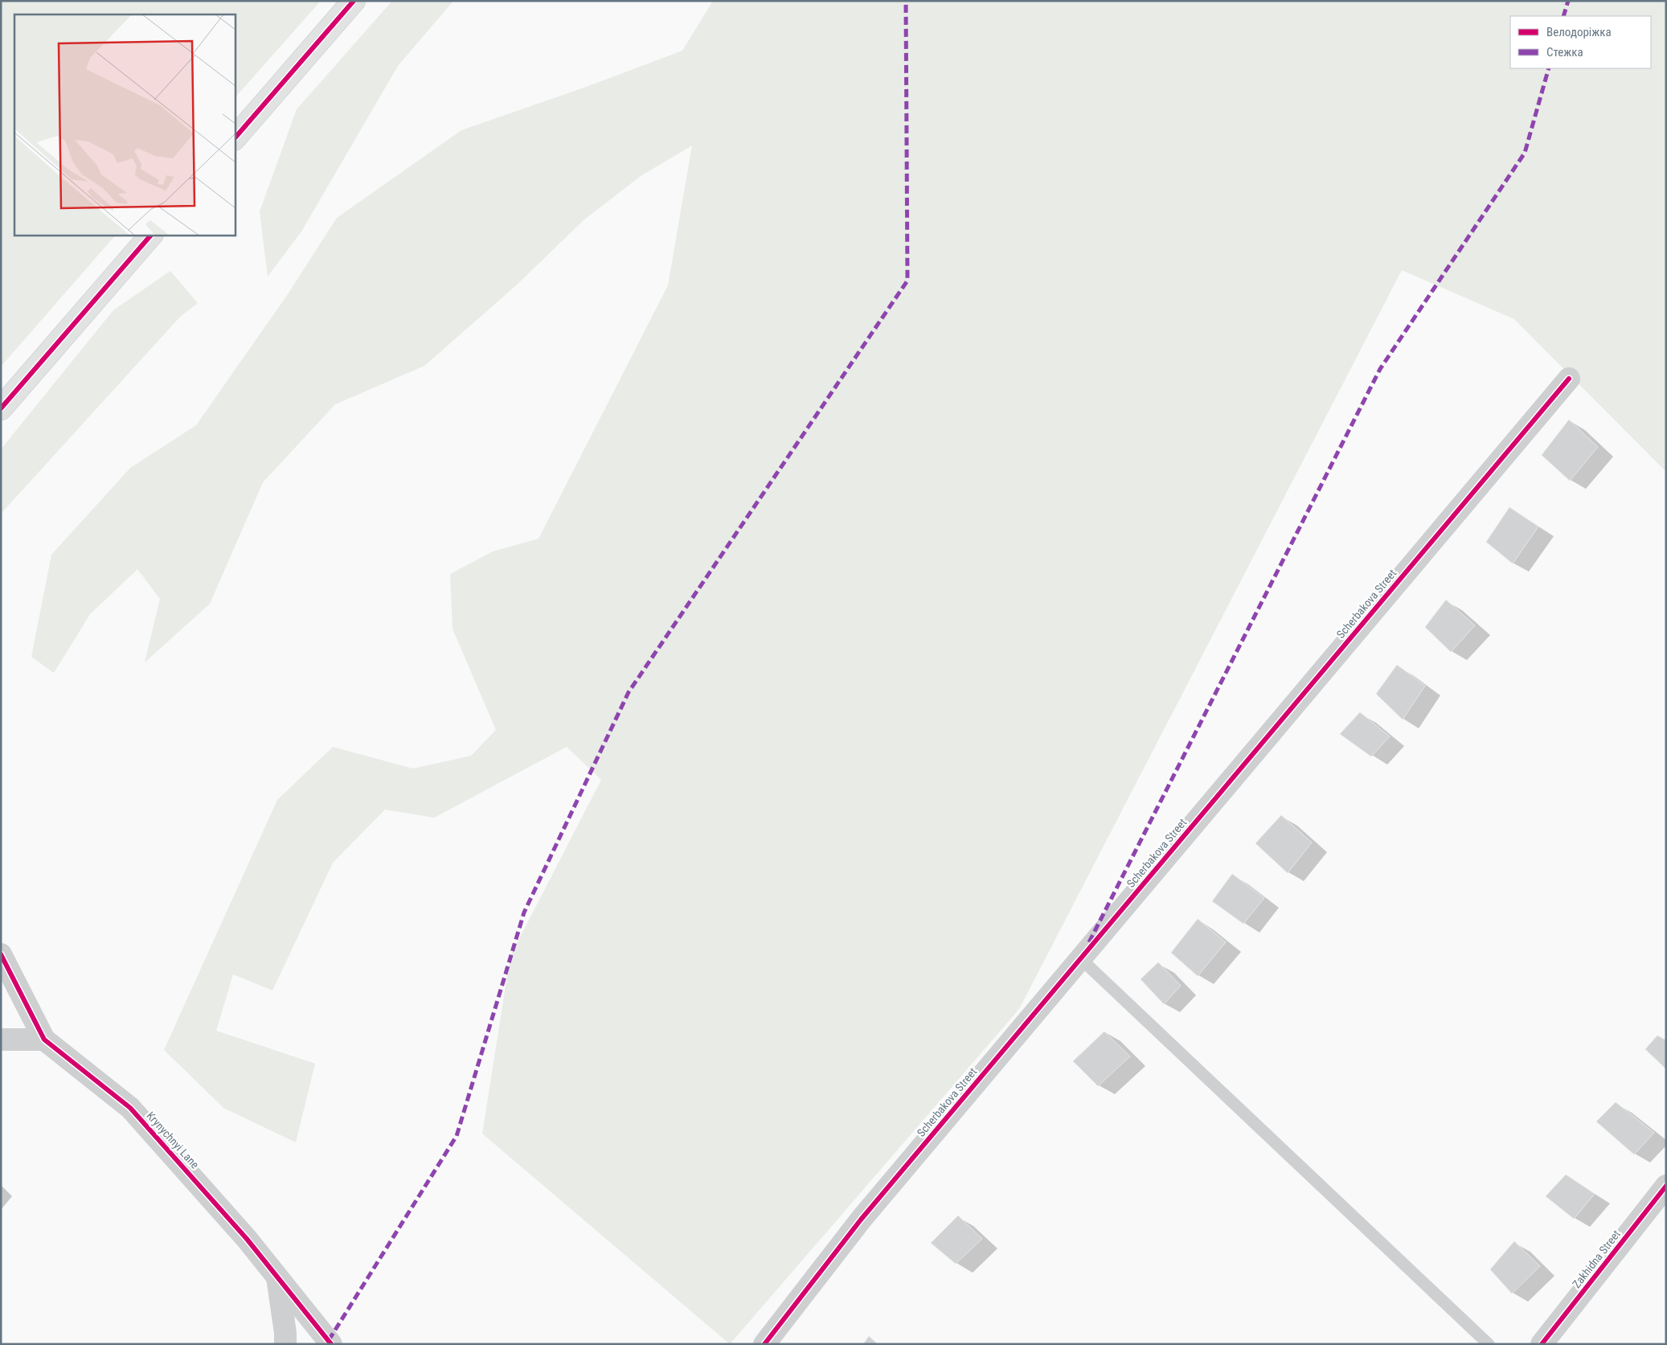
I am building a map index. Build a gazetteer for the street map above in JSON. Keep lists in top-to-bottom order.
{
  "streets": {
    "street": ["Scherbakova Street", "Krynychnyi Lane", "Zakhidna Street"]
  },
  "legend": ["Велодоріжка", "Стежка"]
}
